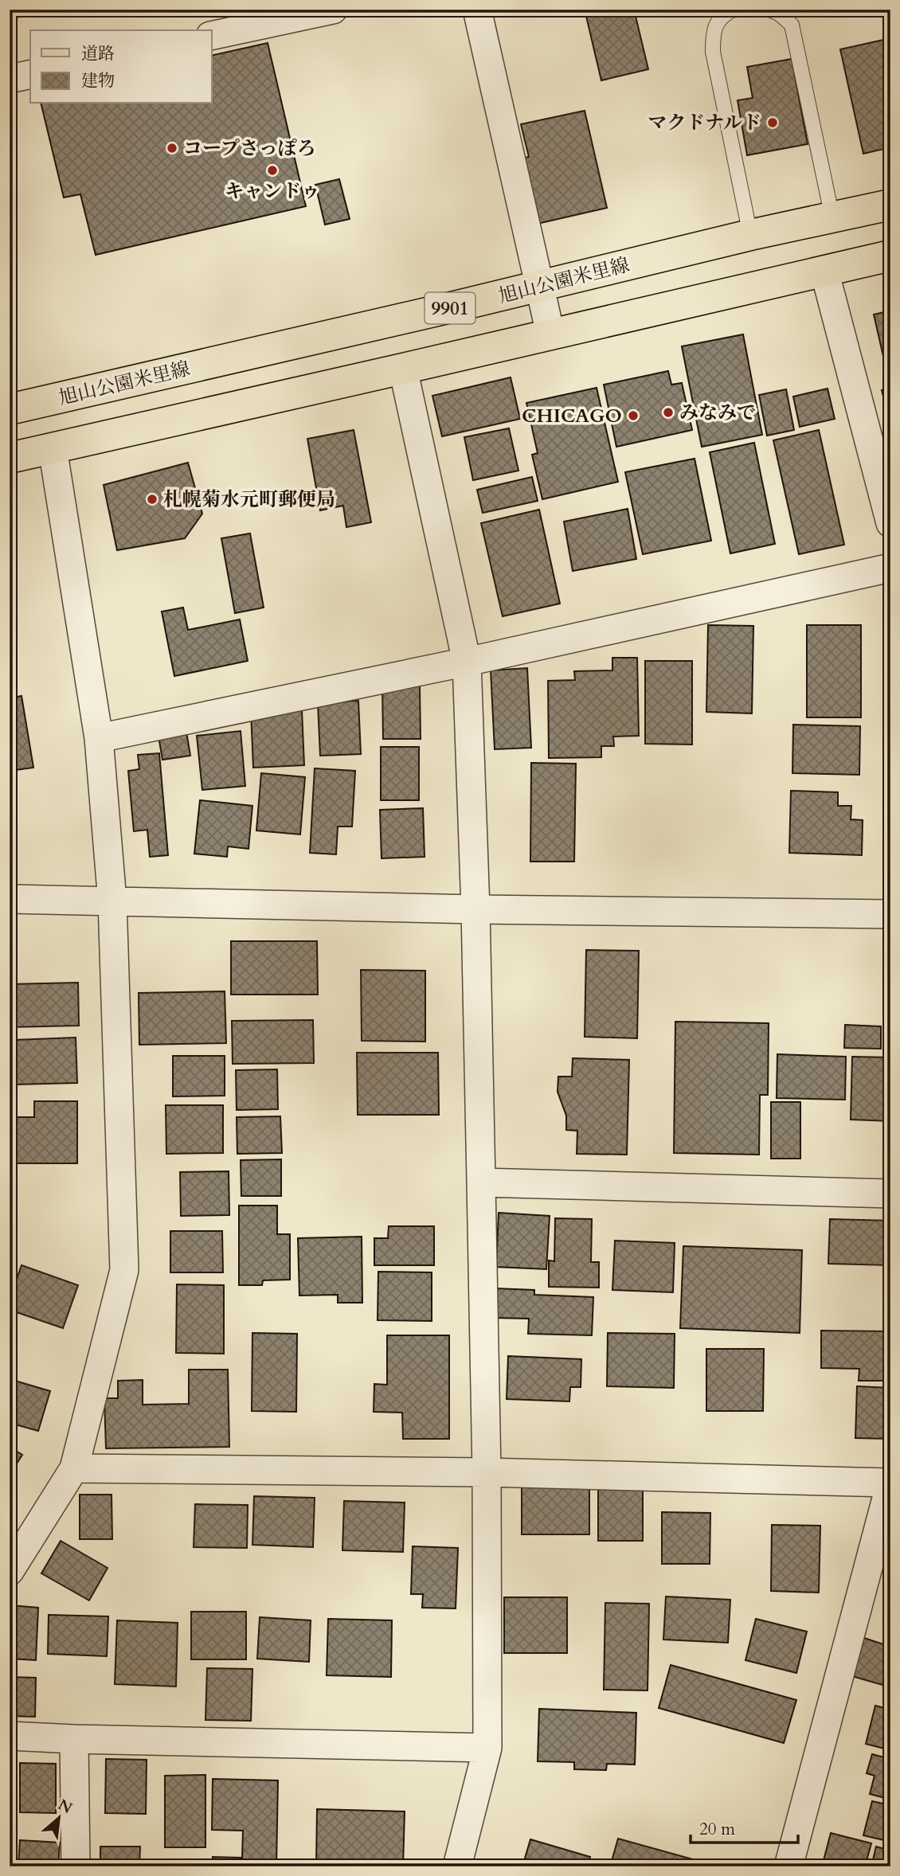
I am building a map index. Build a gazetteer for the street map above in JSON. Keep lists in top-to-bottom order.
{
  "streets": {
    "main road": ["旭山公園米里線", "9901"]
  },
  "places": [
    "マクドナルド",
    "コープさっぽろ",
    "キャンドゥ",
    "みなみで",
    "CHICAGO",
    "札幌菊水元町郵便局"
  ],
  "legend": ["道路", "建物"],
  "scale_bar": "20 m",
  "north": "top right"
}
